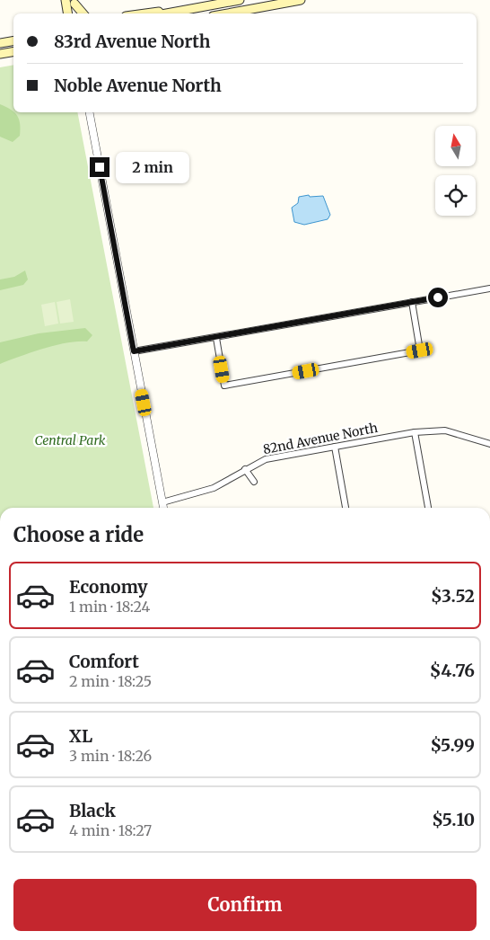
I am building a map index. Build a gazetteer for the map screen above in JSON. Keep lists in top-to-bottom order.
{
  "streets": {
    "street": ["82nd Avenue North"]
  },
  "parks": ["Central Park"],
  "north": "top",
  "page": {
    "banner": ["83rd Avenue North", "Noble Avenue North"],
    "bubble": "2 min",
    "heading": "Choose a ride",
    "list": [
      {
        "name": "Economy",
        "note": "1 min · 18:24",
        "value": "$3.52"
      },
      {
        "name": "Comfort",
        "note": "2 min · 18:25",
        "value": "$4.76"
      },
      {
        "name": "XL",
        "note": "3 min · 18:26",
        "value": "$5.99"
      },
      {
        "name": "Black",
        "note": "4 min · 18:27",
        "value": "$5.10"
      }
    ],
    "buttons": "Confirm"
  }
}
